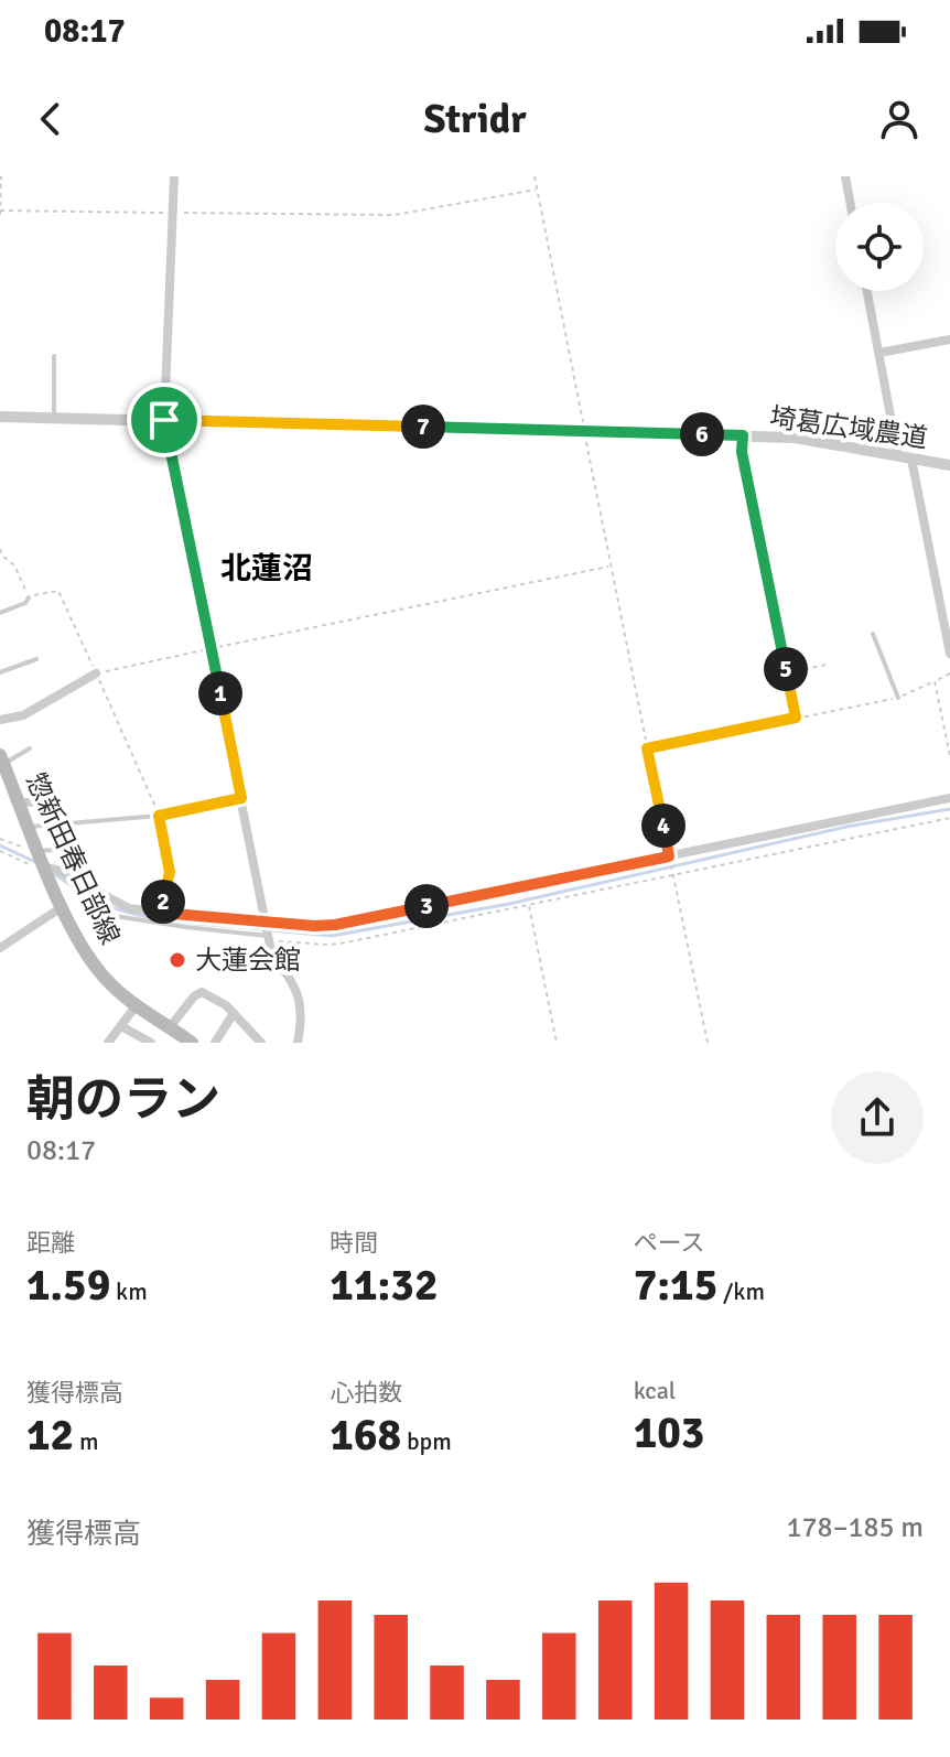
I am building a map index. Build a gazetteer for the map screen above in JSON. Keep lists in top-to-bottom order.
{
  "streets": {
    "main road": ["惣新田春日部線"],
    "street": ["埼葛広域農道"]
  },
  "districts": ["北蓮沼"],
  "places": ["大蓮会館"],
  "page": {
    "status": "08:17",
    "header": "Stridr",
    "pins": [
      "7",
      "6",
      "5",
      "1",
      "4",
      "2",
      "3"
    ],
    "heading": ["朝のラン", "08:17"],
    "stats": [
      ["距離", "1.59 km"],
      ["時間", "11:32"],
      ["ペース", "7:15 /km"],
      ["獲得標高", "12 m"],
      ["心拍数", "168 bpm"],
      ["kcal", "103"]
    ],
    "chart": ["獲得標高", "178–185 m"]
  }
}
